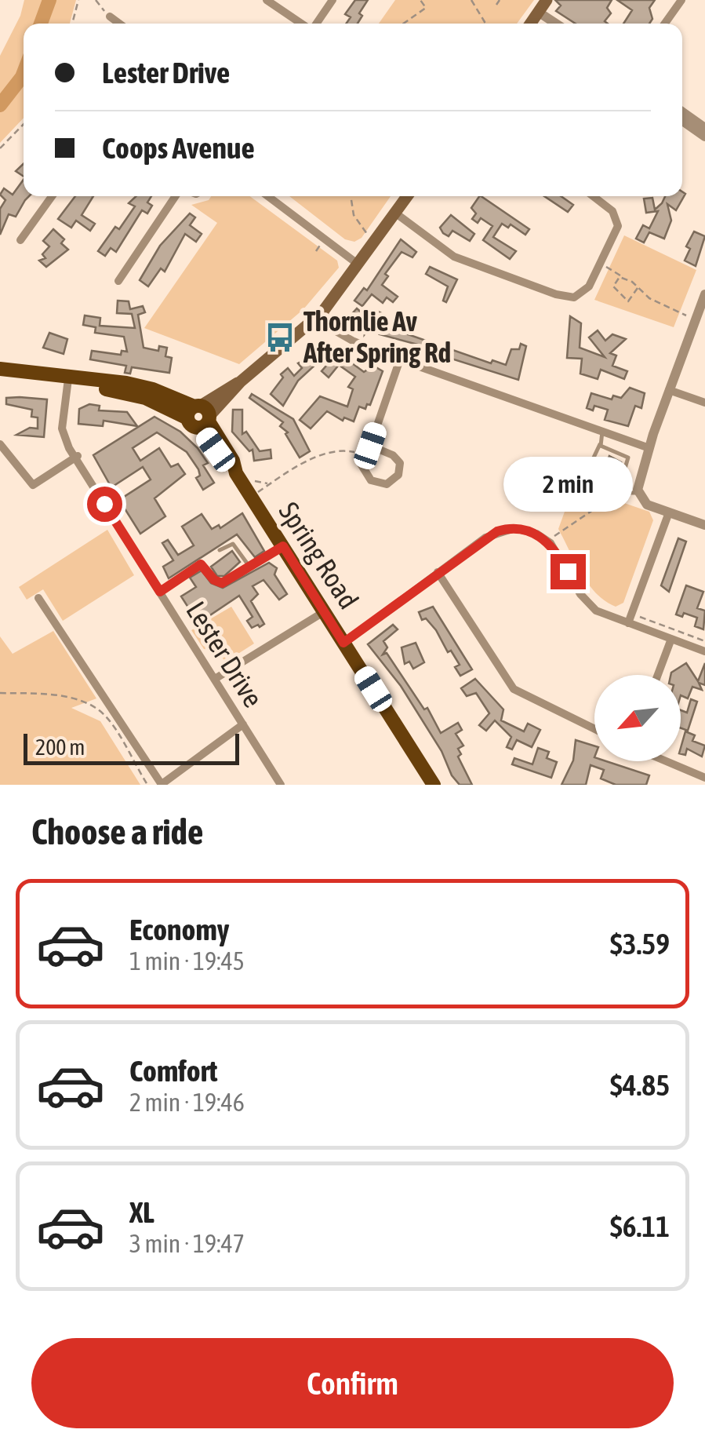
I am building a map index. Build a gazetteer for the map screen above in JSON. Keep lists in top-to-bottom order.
{
  "streets": {
    "main road": ["Spring Road"],
    "street": ["Lester Drive"]
  },
  "places": {
    "bus stop": ["Thornlie Av After Spring Rd"]
  },
  "scale_bar": "200 m",
  "north": "bottom left",
  "page": {
    "banner": ["Lester Drive", "Coops Avenue"],
    "bubble": "2 min",
    "scale": "200 m",
    "heading": "Choose a ride",
    "list": [
      {
        "name": "Economy",
        "note": "1 min · 19:45",
        "value": "$3.59"
      },
      {
        "name": "Comfort",
        "note": "2 min · 19:46",
        "value": "$4.85"
      },
      {
        "name": "XL",
        "note": "3 min · 19:47",
        "value": "$6.11"
      }
    ],
    "buttons": "Confirm"
  }
}
